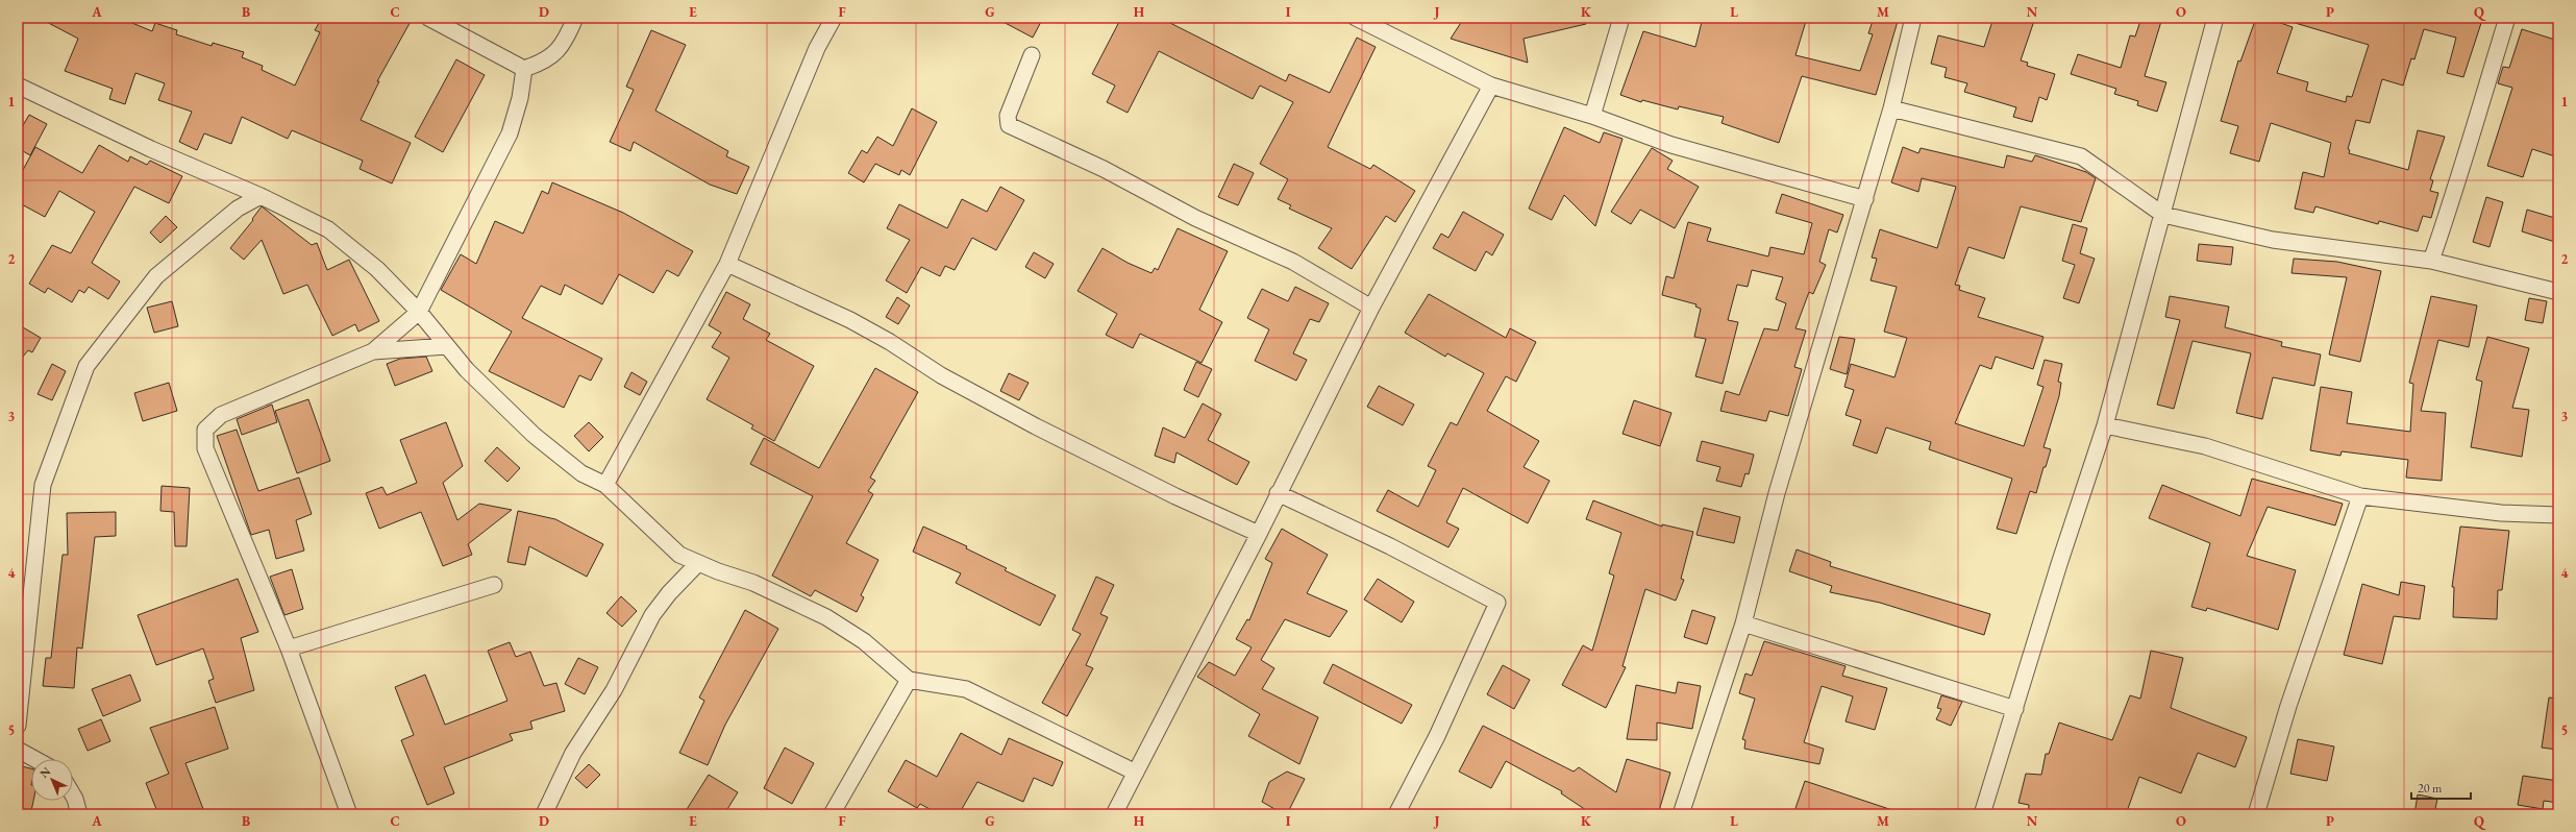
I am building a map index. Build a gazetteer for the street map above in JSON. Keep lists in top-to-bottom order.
{
  "scale_bar": "20 m",
  "north": "top left",
  "grid": {
    "columns": [
      "A",
      "B",
      "C",
      "D",
      "E",
      "F",
      "G",
      "H",
      "I",
      "J",
      "K",
      "L",
      "M",
      "N",
      "O",
      "P",
      "Q"
    ],
    "rows": [
      "1",
      "2",
      "3",
      "4",
      "5"
    ]
  }
}
